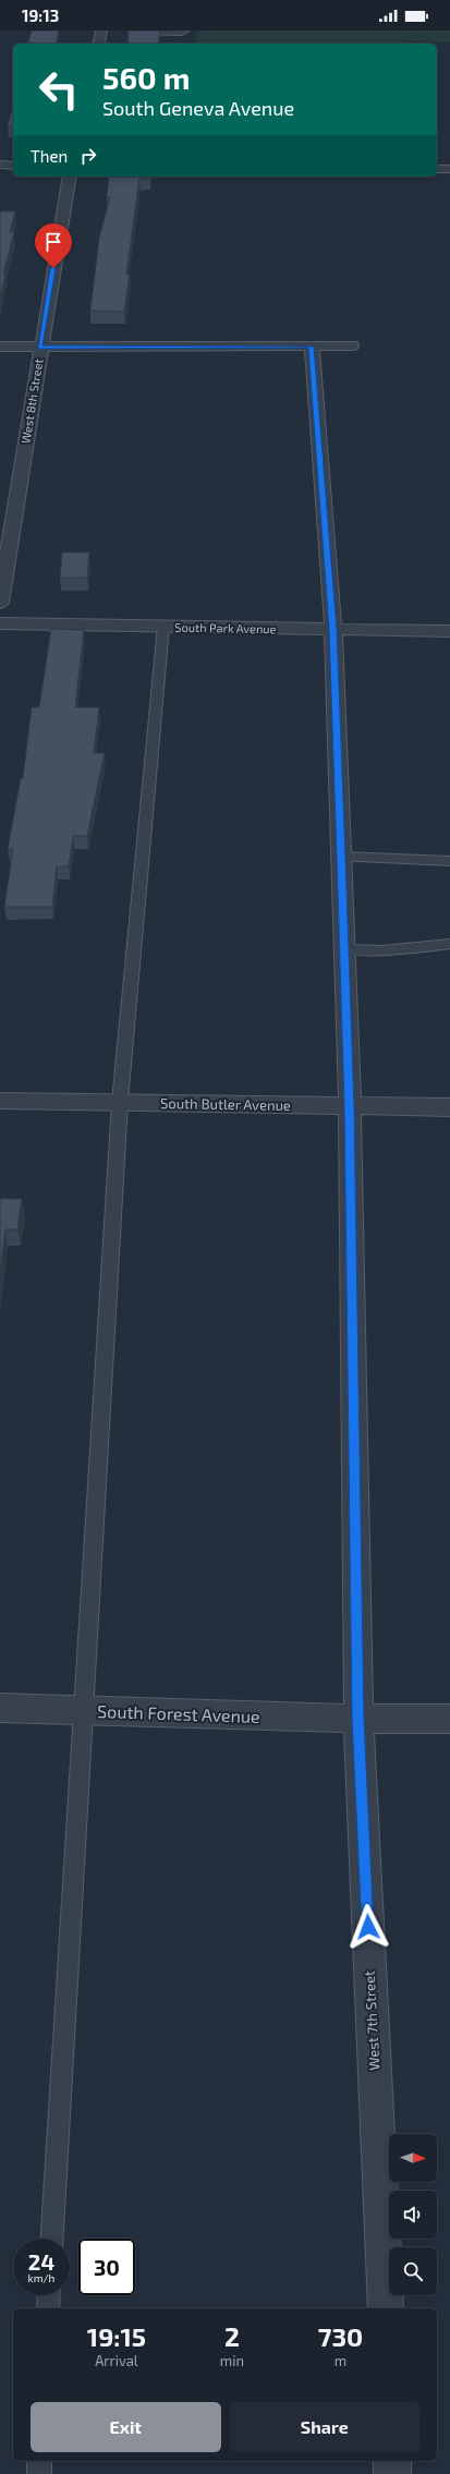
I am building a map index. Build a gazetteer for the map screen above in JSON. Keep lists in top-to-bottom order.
{
  "streets": {
    "street": [
      "West 8th Street",
      "South Park Avenue",
      "South Butler Avenue",
      "South Forest Avenue",
      "West 7th Street"
    ]
  },
  "crossings": [
    ["South Park Avenue", "West 7th Street"],
    ["South Butler Avenue", "West 7th Street"],
    ["South Forest Avenue", "West 7th Street"]
  ],
  "north": "right",
  "page": {
    "status": "19:13",
    "turn": ["560 m", "South Geneva Avenue"],
    "then": "Then",
    "speed": "24 km/h",
    "limit": "30",
    "eta": [
      "19:15",
      "Arrival",
      "2",
      "min",
      "730",
      "m"
    ],
    "buttons": ["Exit", "Share"]
  }
}
